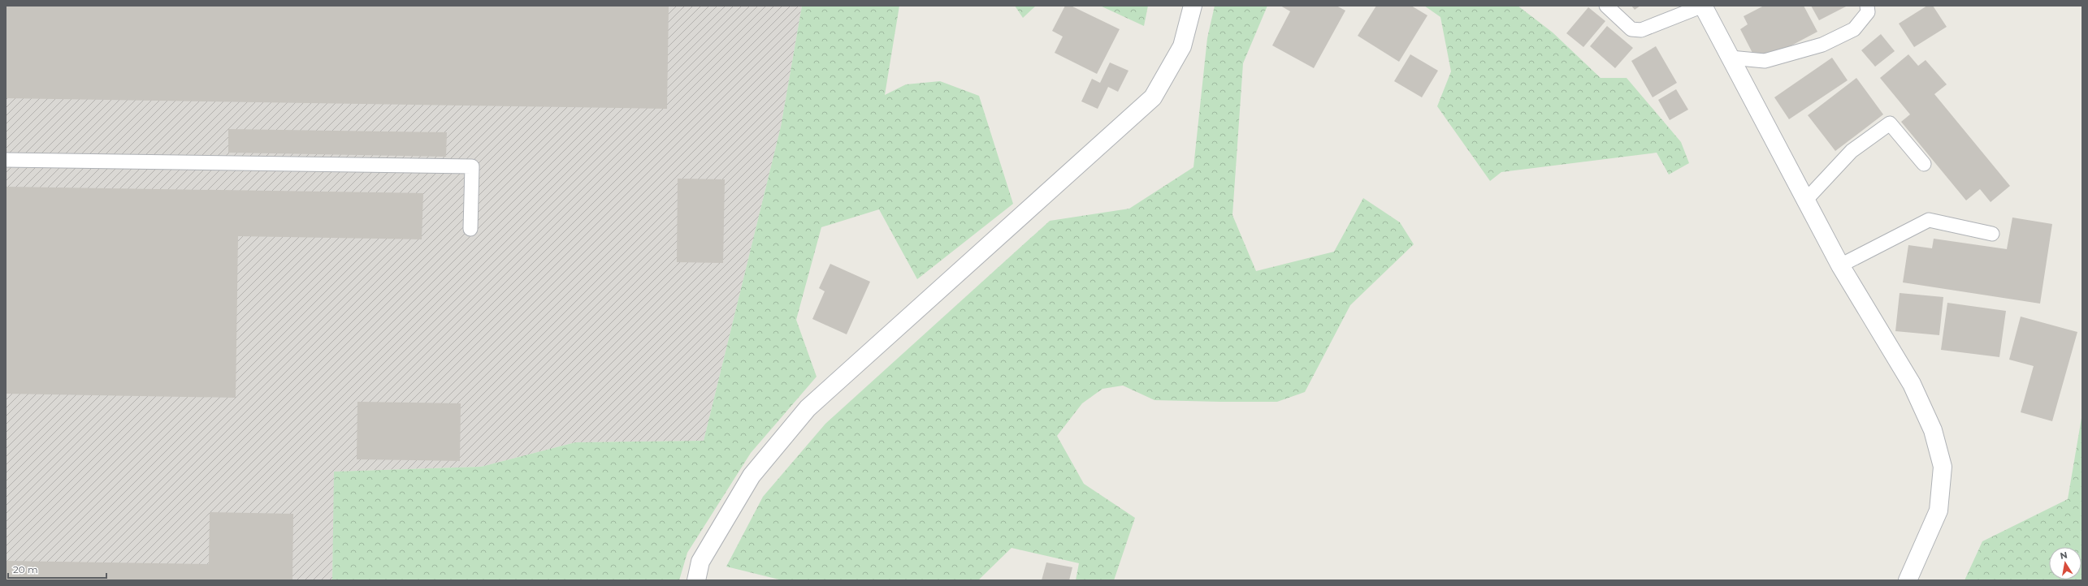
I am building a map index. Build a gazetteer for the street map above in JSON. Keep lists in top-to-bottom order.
{
  "scale_bar": "20 m",
  "north": "top"
}
